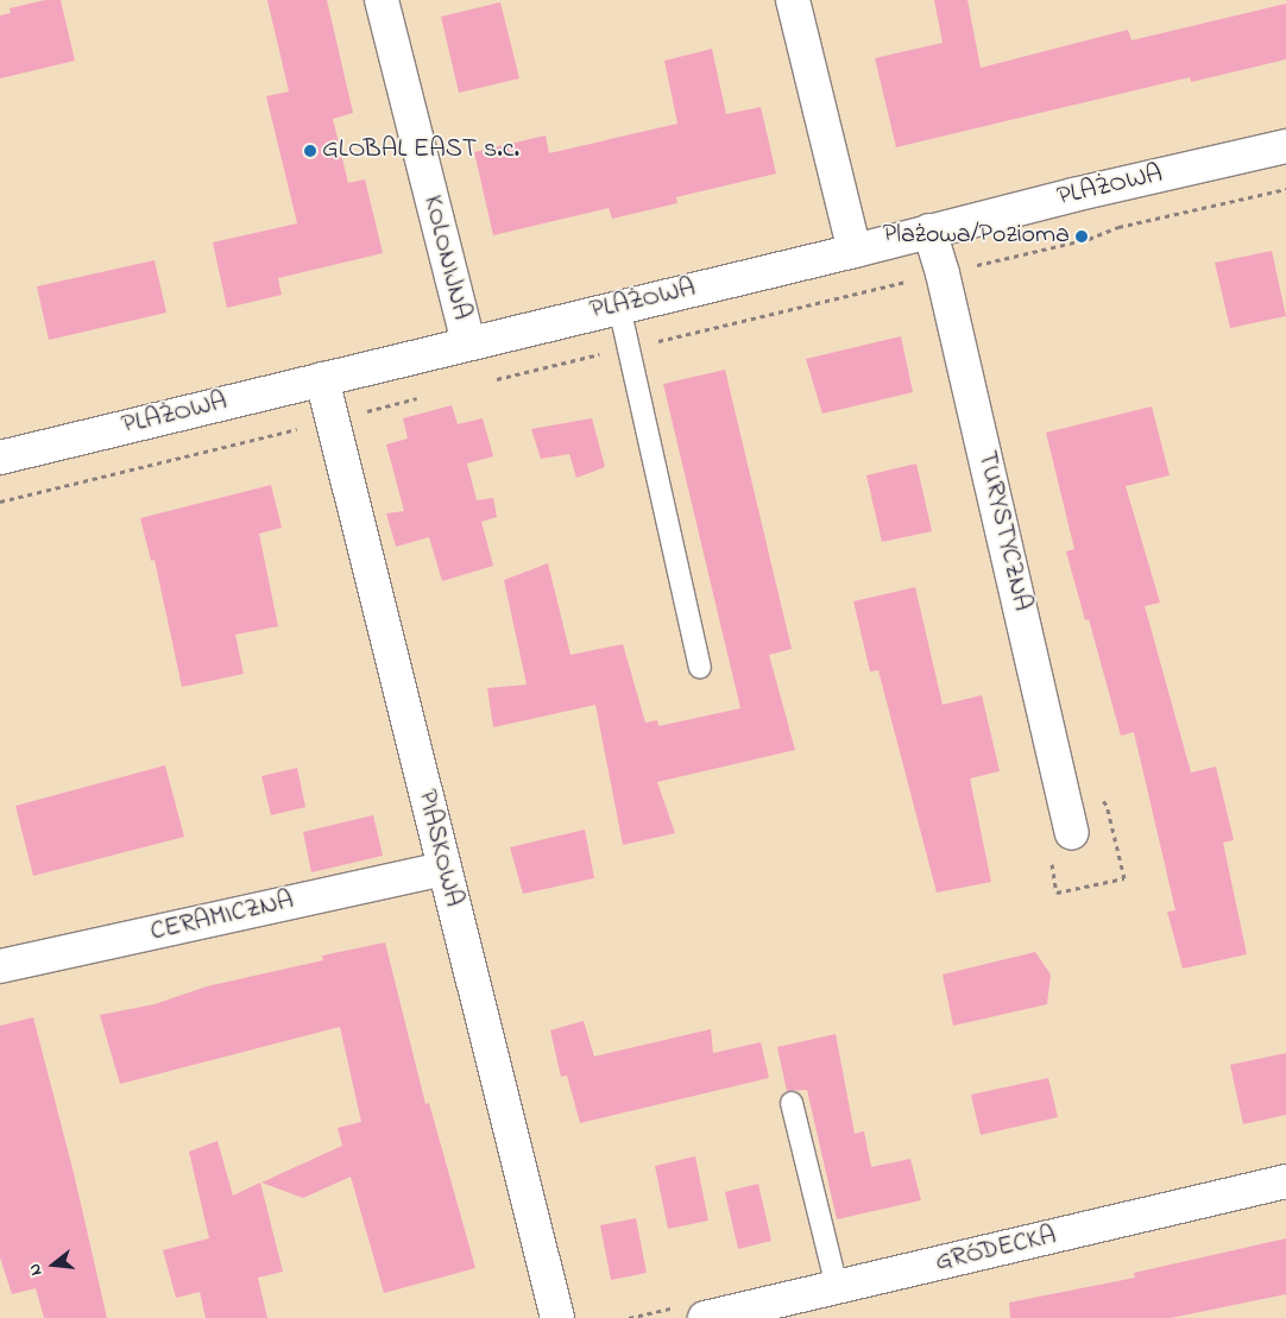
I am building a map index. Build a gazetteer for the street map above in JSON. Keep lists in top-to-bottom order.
{
  "streets": {
    "street": [
      "PLAŻOWA",
      "KOLONIJNA",
      "TURYSTYCZNA",
      "PIASKOWA",
      "CERAMICZNA",
      "GRÓDECKA"
    ]
  },
  "crossings": [
    ["PLAŻOWA", "KOLONIJNA"],
    ["PLAŻOWA", "TURYSTYCZNA"],
    ["PLAŻOWA", "PIASKOWA"],
    ["PIASKOWA", "CERAMICZNA"]
  ],
  "places": ["GLOBAL EAST s.c.", "Plażowa/Pozioma"],
  "north": "left"
}
